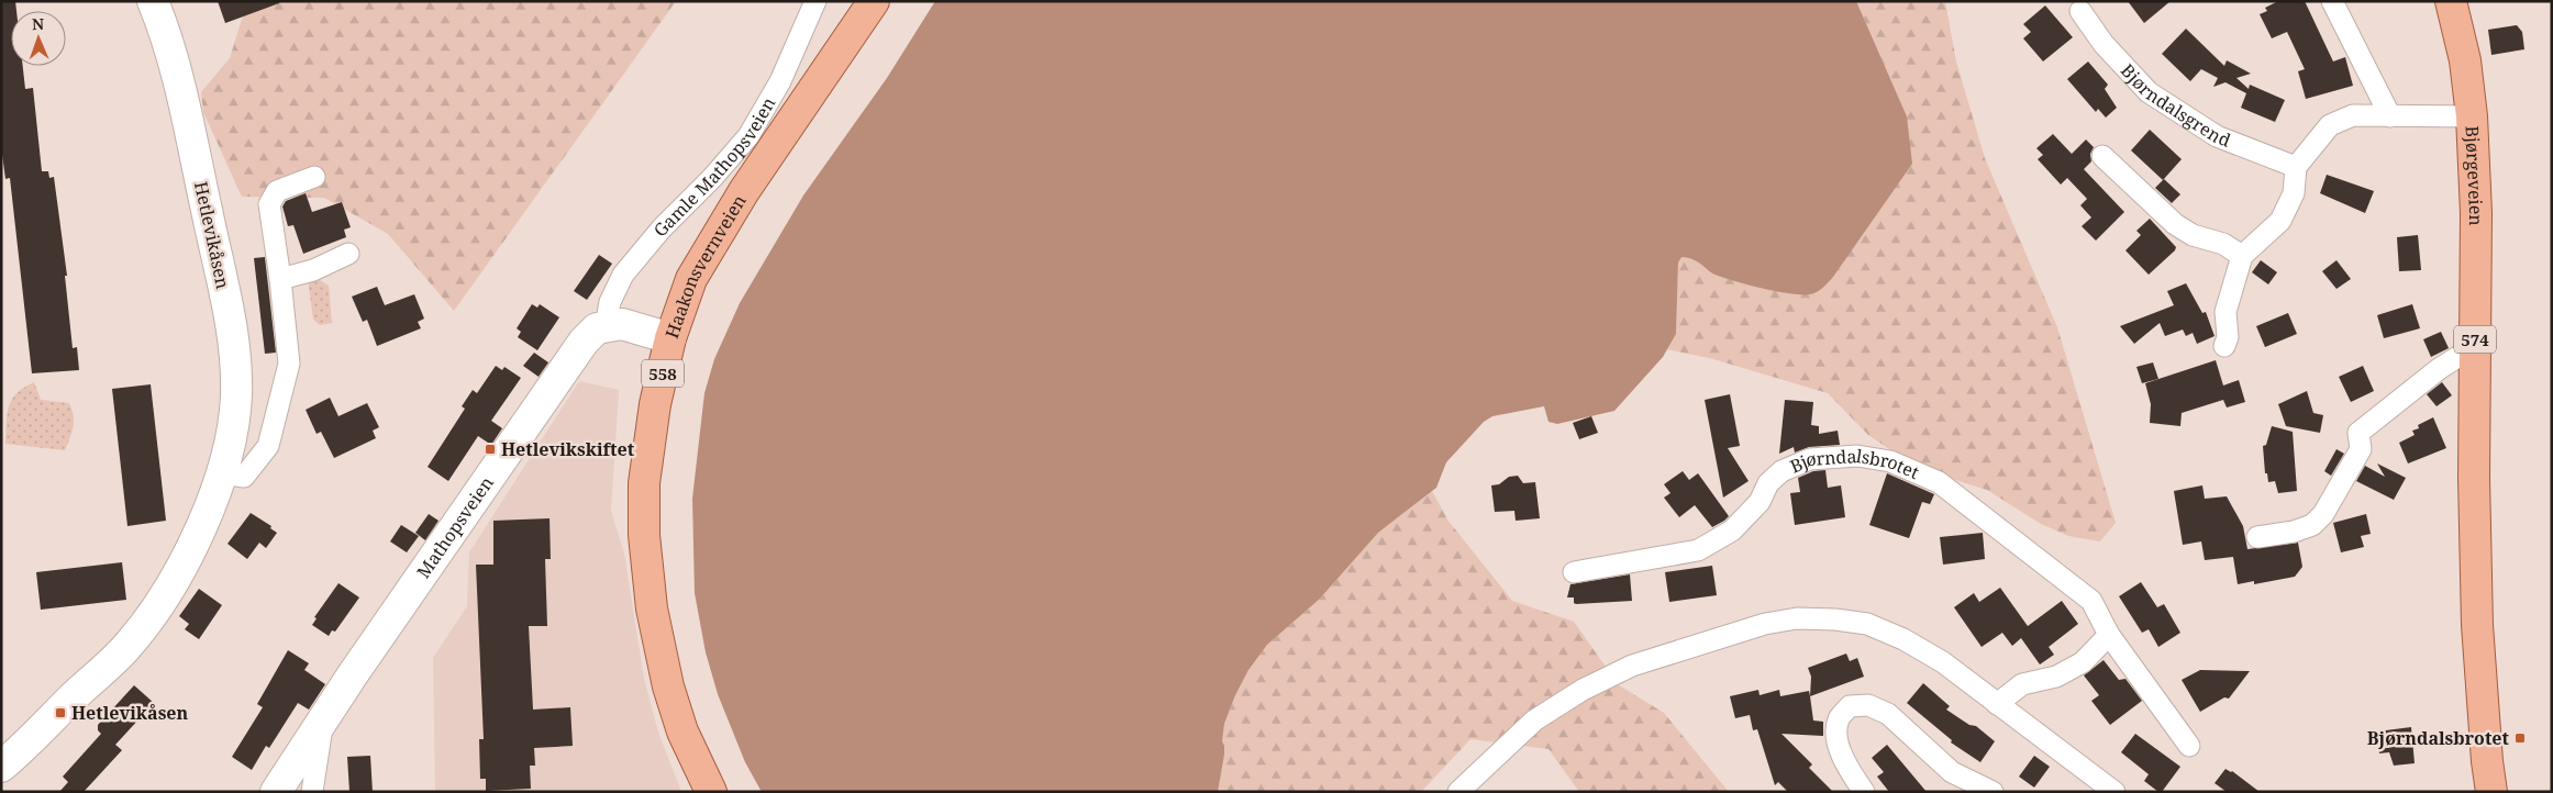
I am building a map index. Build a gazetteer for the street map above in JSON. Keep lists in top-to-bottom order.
{
  "streets": {
    "main road": [
      "Bjørgeveien",
      "Hetlevikåsen",
      "Haakonsvernveien",
      "574",
      "558",
      "Mathopsveien"
    ],
    "street": ["Bjørndalsgrend", "Gamle Mathopsveien", "Bjørndalsbrotet"]
  },
  "crossings": [
    ["Gamle Mathopsveien", "Mathopsveien"]
  ],
  "places": {
    "transit": ["Hetlevikskiftet", "Hetlevikåsen", "Bjørndalsbrotet"]
  },
  "north": "top"
}
